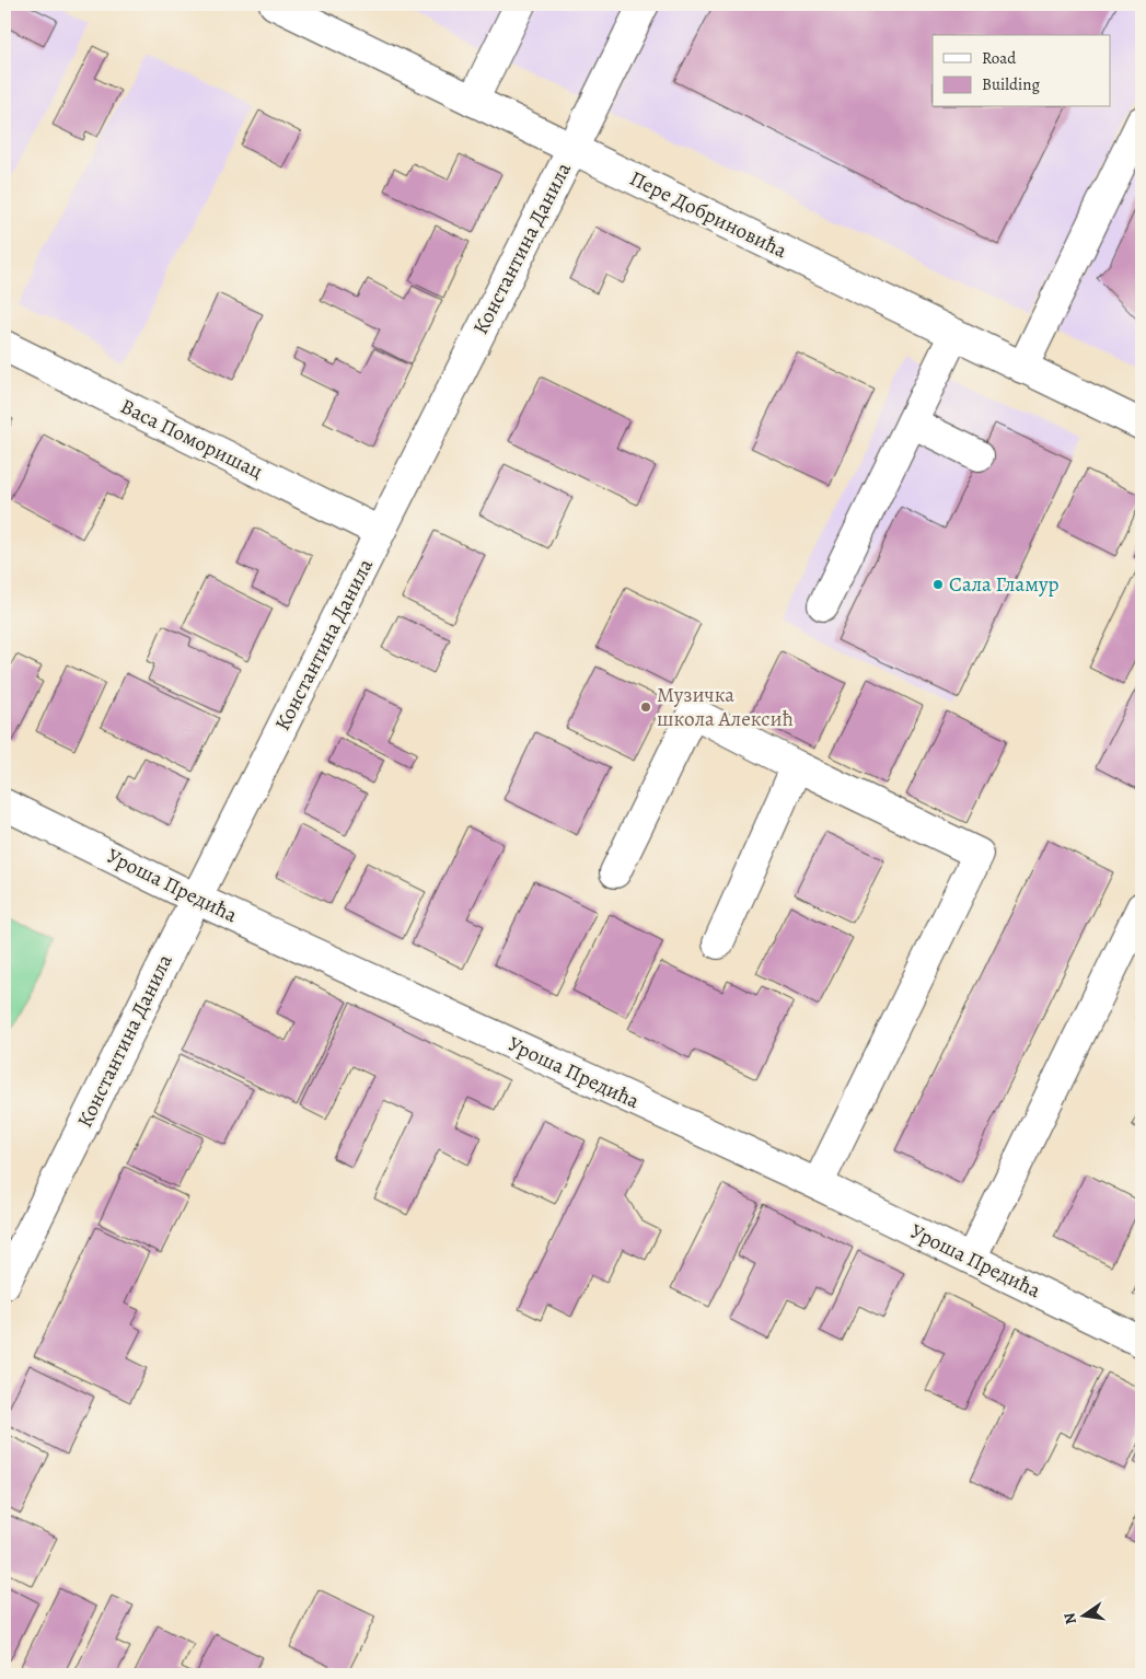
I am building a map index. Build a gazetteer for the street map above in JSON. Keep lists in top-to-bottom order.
{
  "streets": {
    "street": [
      "Пере Добриновића",
      "Константина Данила",
      "Васа Поморишац",
      "Уроша Предића"
    ]
  },
  "crossings": [
    ["Пере Добриновића", "Константина Данила"],
    ["Константина Данила", "Васа Поморишац"],
    ["Константина Данила", "Уроша Предића"]
  ],
  "places": ["Сала Гламур", "Музичка школа Алексић"],
  "legend": ["Road", "Building"],
  "north": "left"
}
